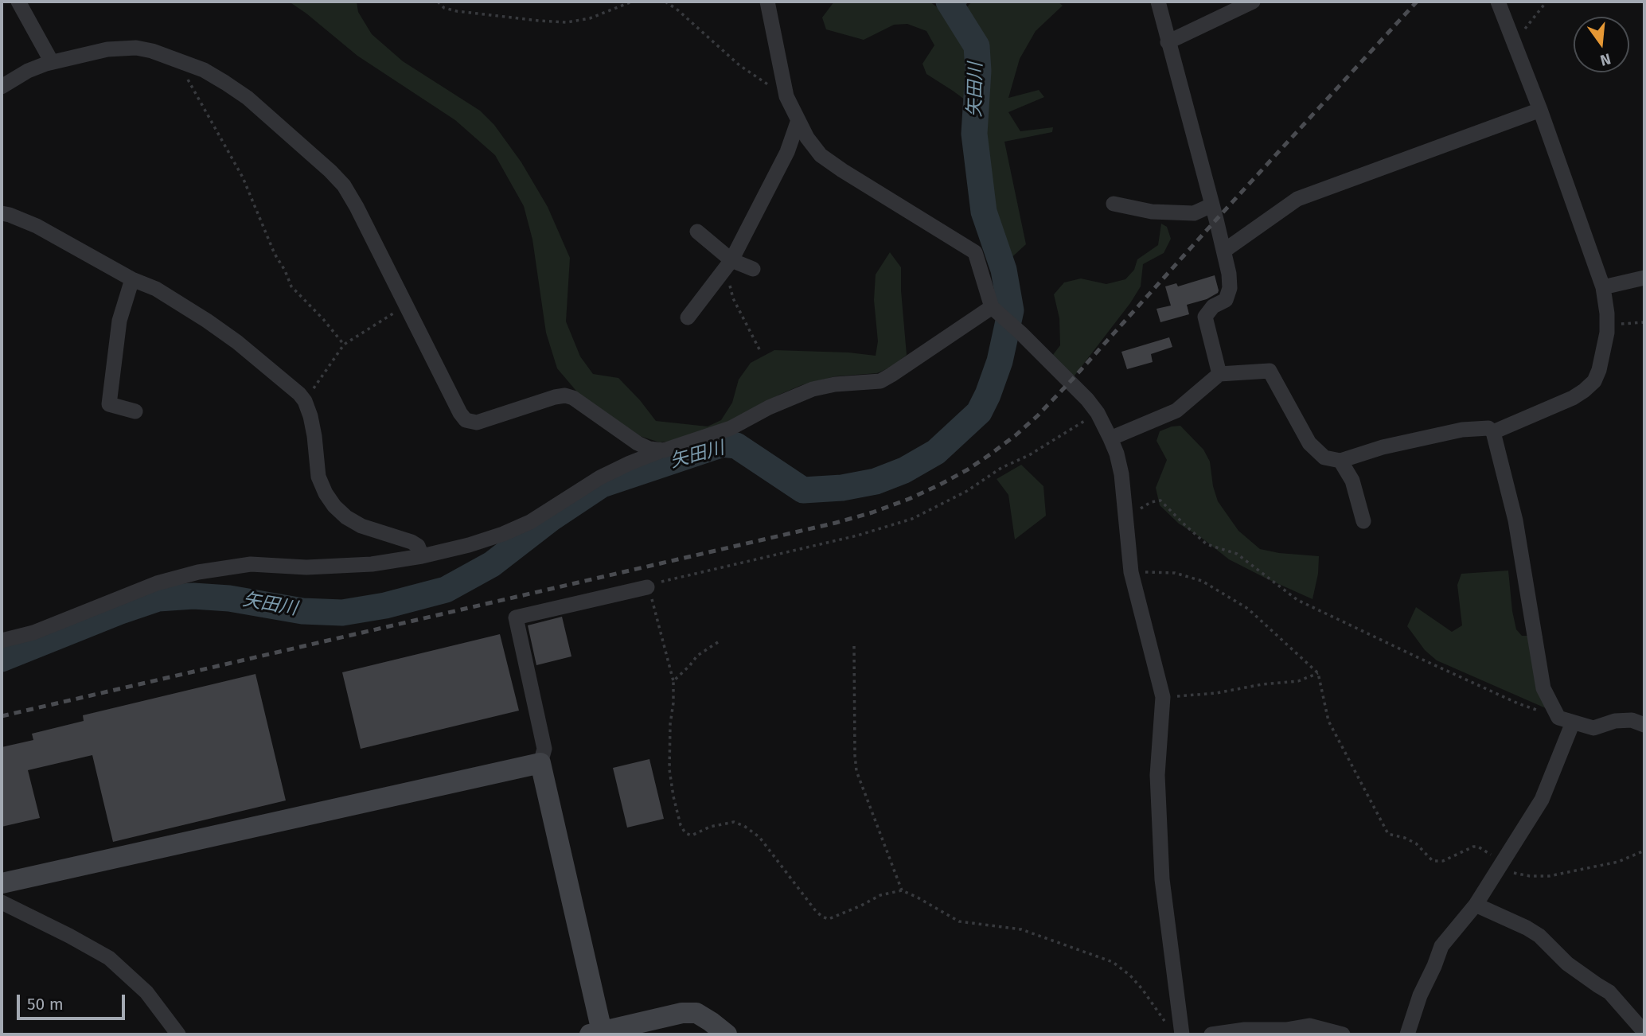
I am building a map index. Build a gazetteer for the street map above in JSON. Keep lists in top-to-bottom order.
{
  "water": ["矢田川"],
  "scale_bar": "50 m",
  "north": "bottom"
}
